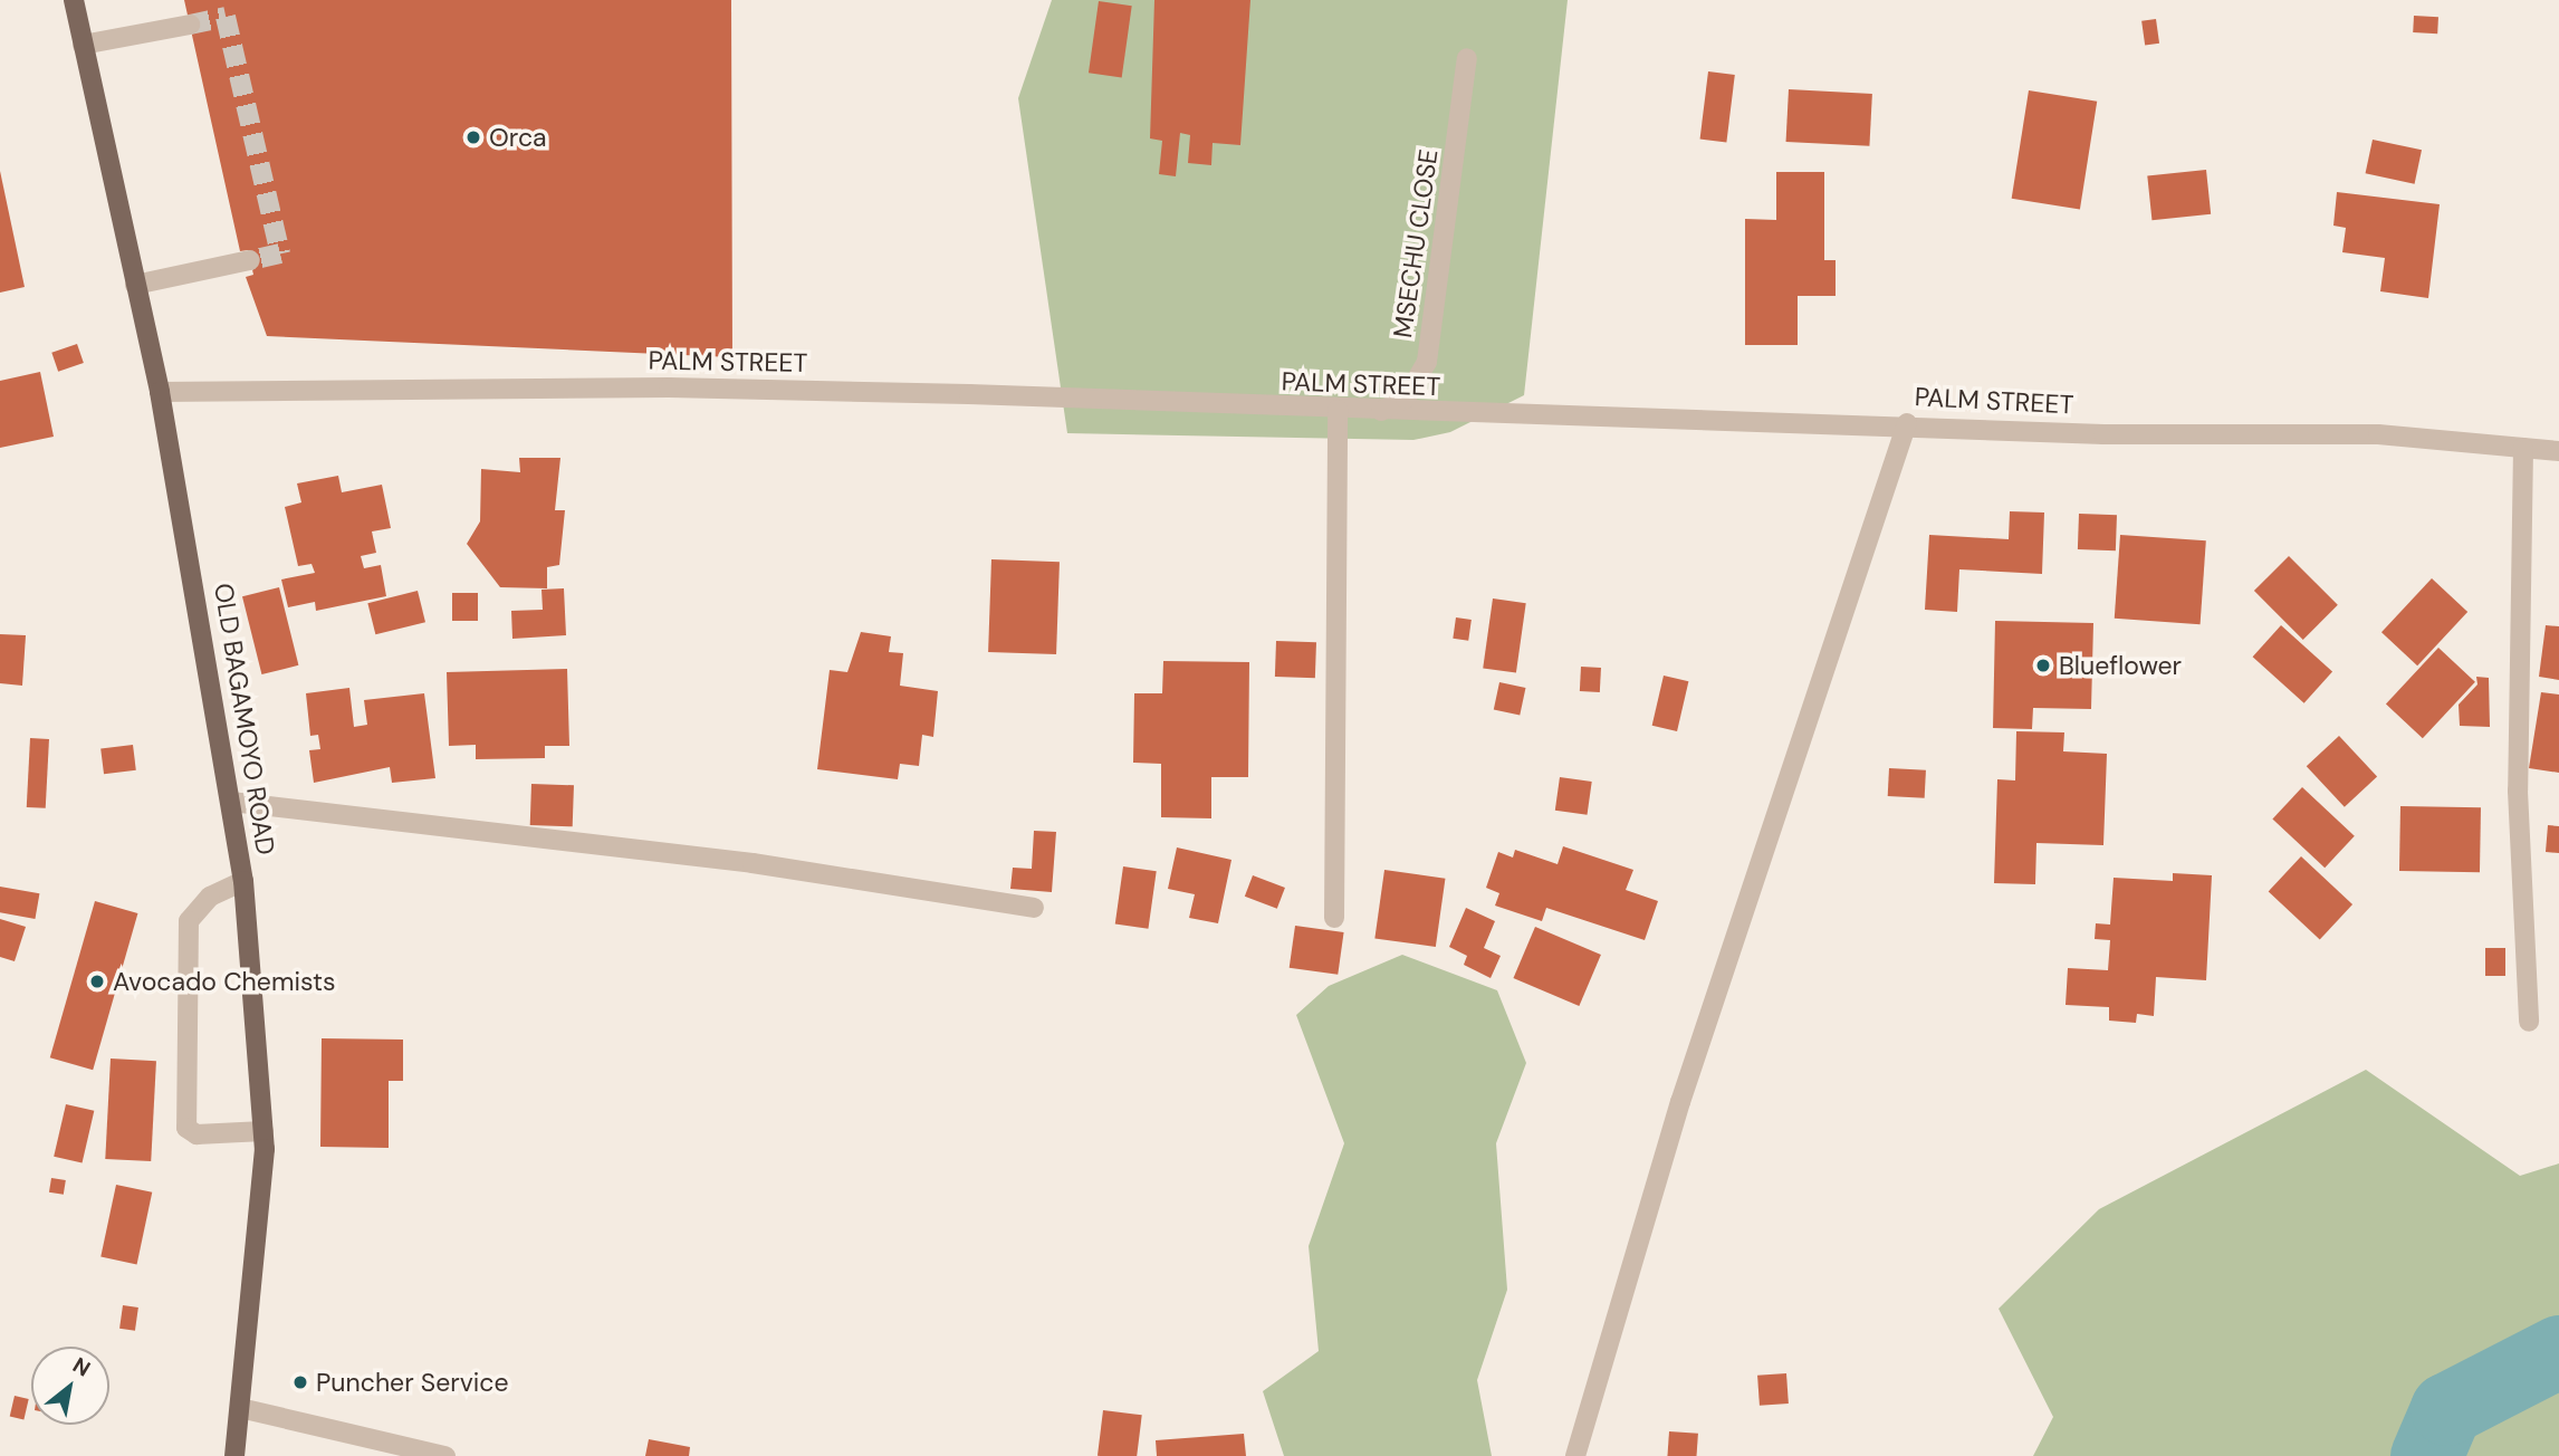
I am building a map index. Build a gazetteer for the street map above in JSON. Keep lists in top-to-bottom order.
{
  "streets": {
    "main road": ["OLD BAGAMOYO ROAD"],
    "street": ["MSECHU CLOSE", "PALM STREET"]
  },
  "crossings": [
    ["MSECHU CLOSE", "PALM STREET"],
    ["PALM STREET", "OLD BAGAMOYO ROAD"]
  ],
  "places": [
    "Orca",
    "Blueflower",
    "Avocado Chemists",
    "Puncher Service"
  ],
  "north": "top right"
}
